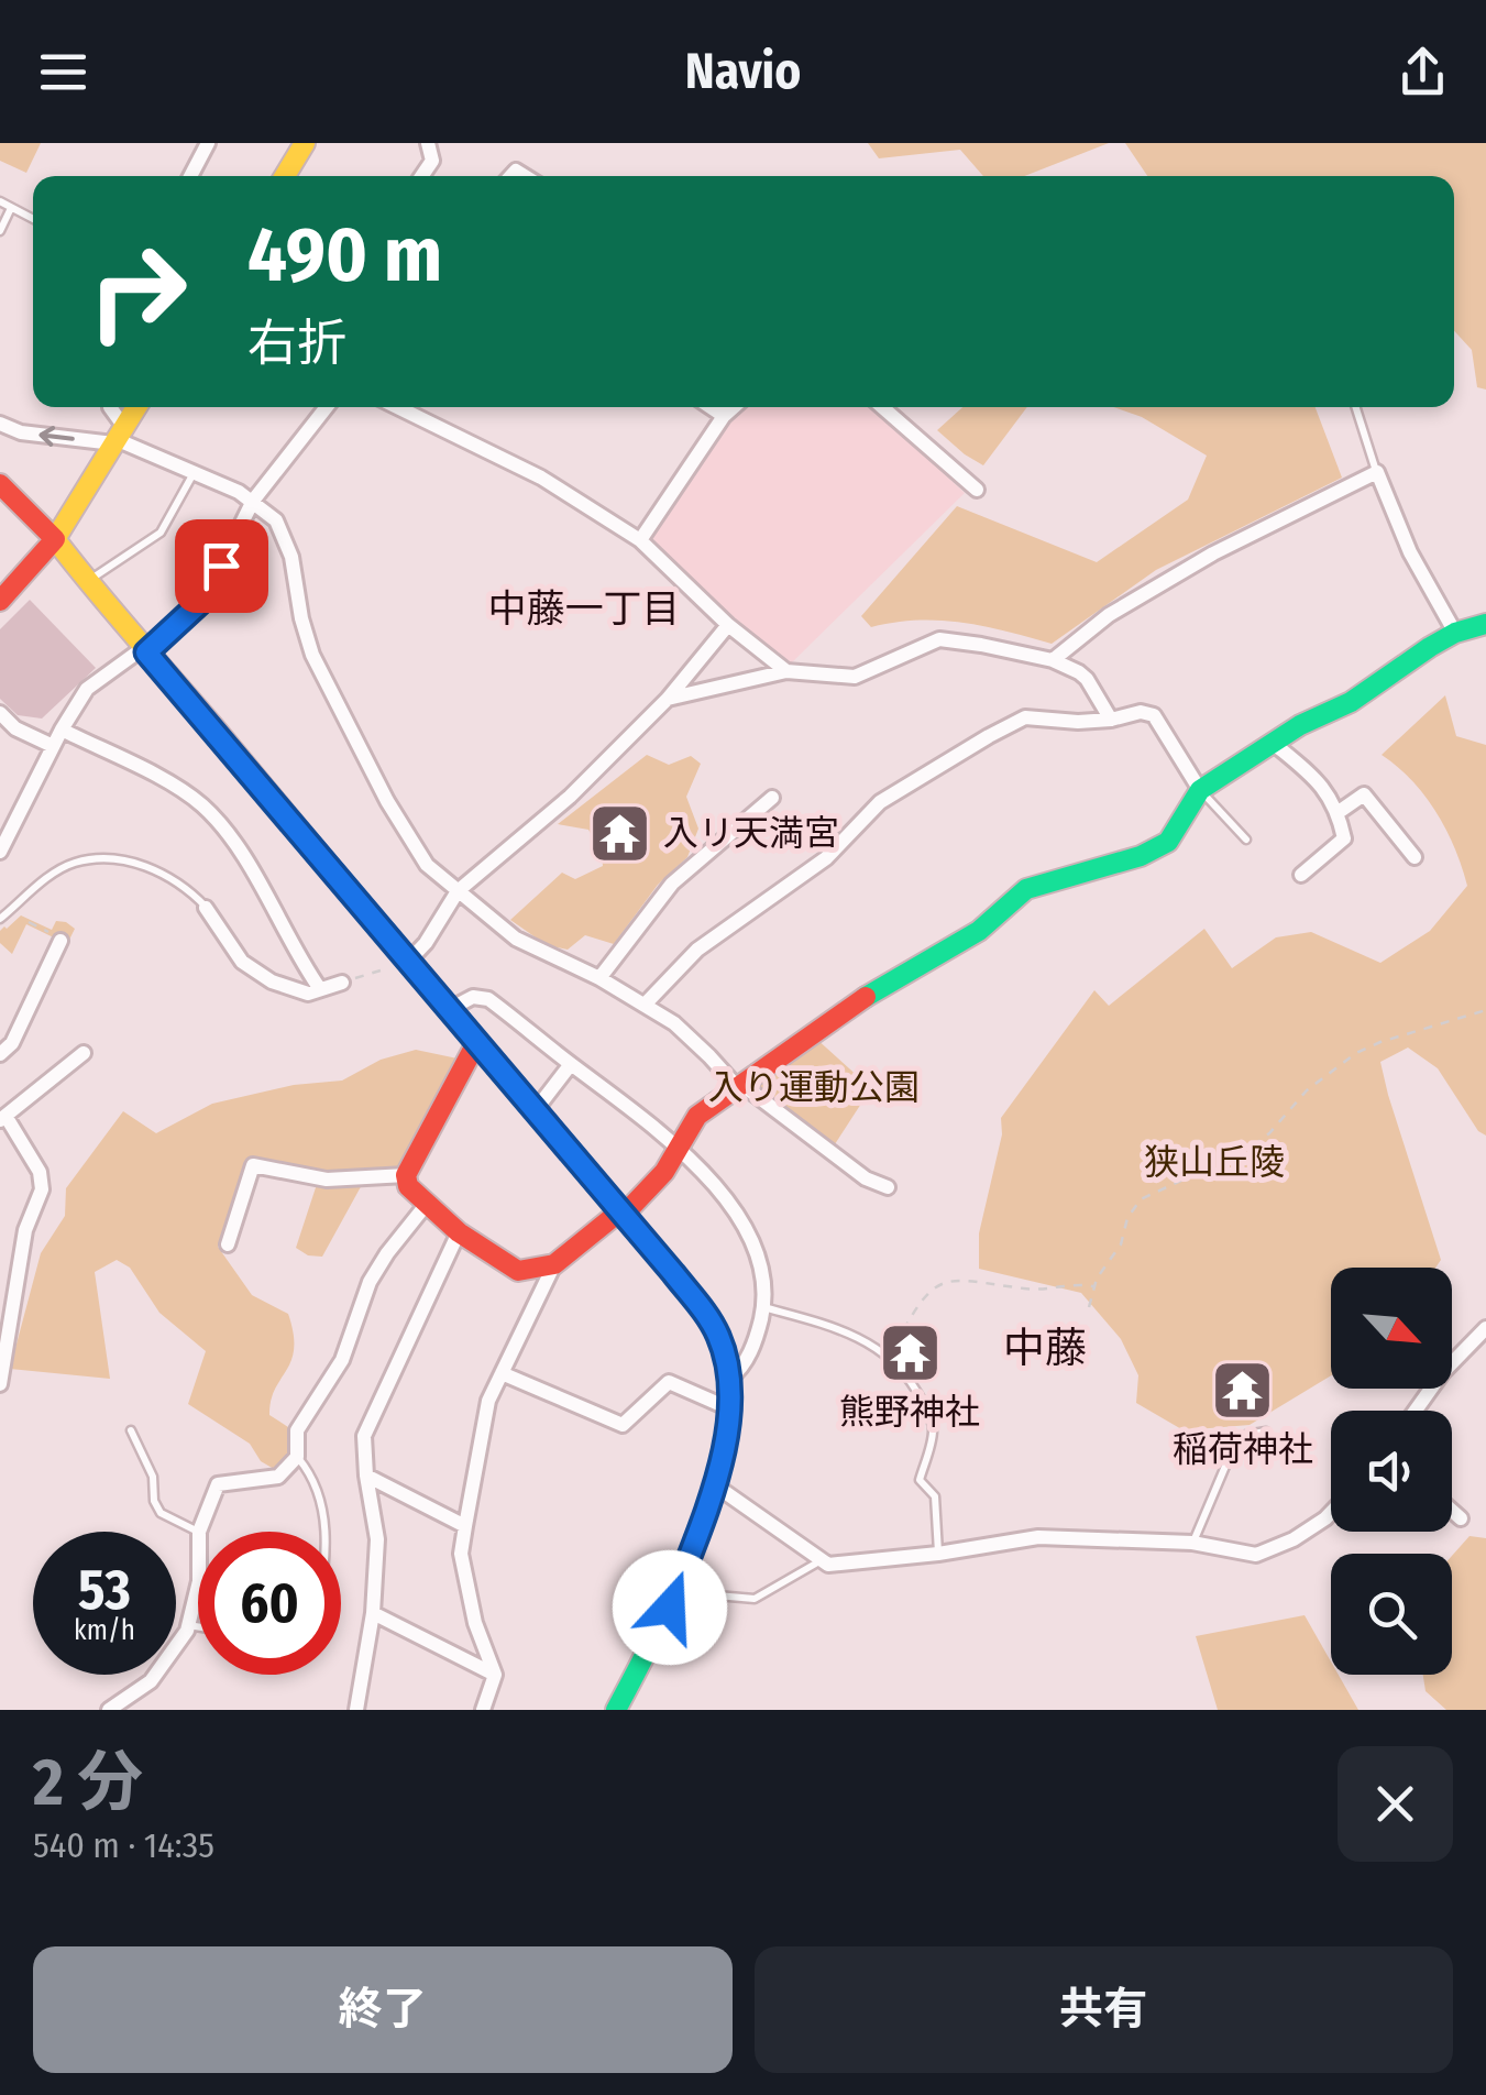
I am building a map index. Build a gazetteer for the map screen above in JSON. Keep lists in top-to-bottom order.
{
  "districts": ["中藤一丁目", "中藤"],
  "parks": ["入り運動公園", "狭山丘陵"],
  "places": {
    "temple": ["入リ天満宮", "熊野神社", "稲荷神社"]
  },
  "north": "bottom right",
  "page": {
    "header": "Navio",
    "turn": ["490 m", "右折"],
    "speed": "53 km/h",
    "limit": "60",
    "heading": ["2 分", "540 m · 14:35"],
    "buttons": ["終了", "共有"]
  }
}
